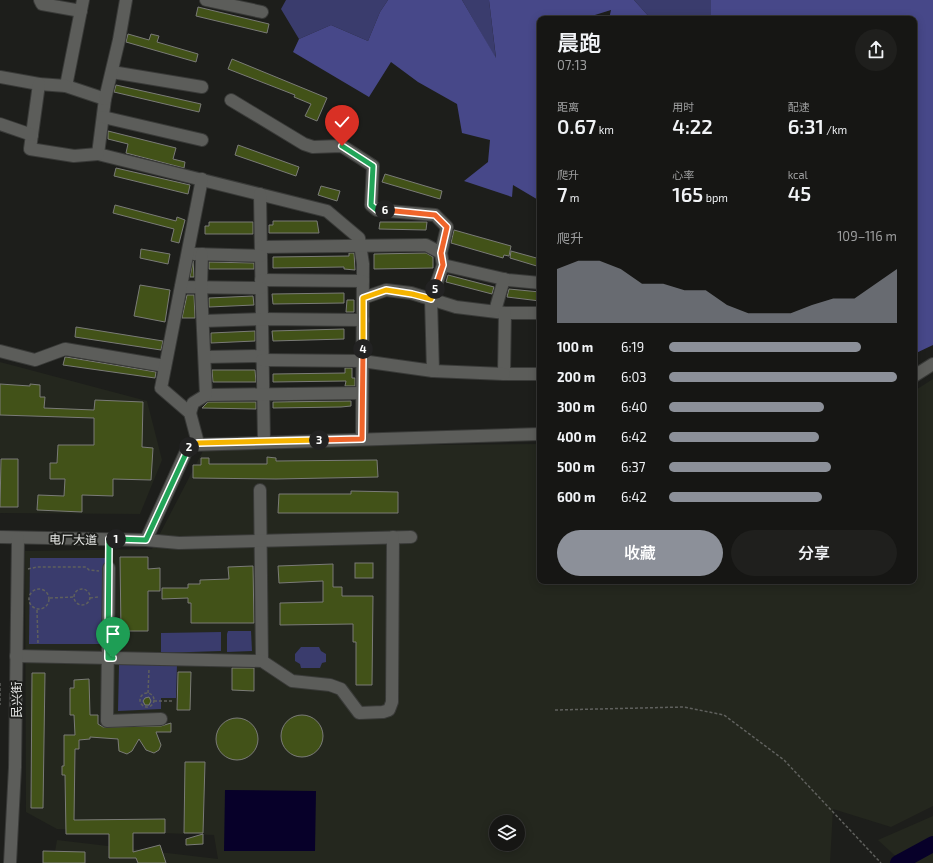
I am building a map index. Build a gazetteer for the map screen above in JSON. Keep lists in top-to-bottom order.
{
  "streets": {
    "street": ["电厂大道", "民兴街"]
  },
  "crossings": [
    ["电厂大道", "民兴街"]
  ],
  "page": {
    "heading": ["晨跑", "07:13"],
    "stats": [
      ["距离", "0.67 km"],
      ["用时", "4:22"],
      ["配速", "6:31 /km"],
      ["爬升", "7 m"],
      ["心率", "165 bpm"],
      ["kcal", "45"]
    ],
    "pins": [
      "6",
      "5",
      "4",
      "3",
      "2",
      "1"
    ],
    "chart": ["爬升", "109–116 m"],
    "list": [
      {
        "name": "100 m",
        "note": "6:19"
      },
      {
        "name": "200 m",
        "note": "6:03"
      },
      {
        "name": "300 m",
        "note": "6:40"
      },
      {
        "name": "400 m",
        "note": "6:42"
      },
      {
        "name": "500 m",
        "note": "6:37"
      },
      {
        "name": "600 m",
        "note": "6:42"
      }
    ],
    "buttons": ["收藏", "分享"]
  }
}
